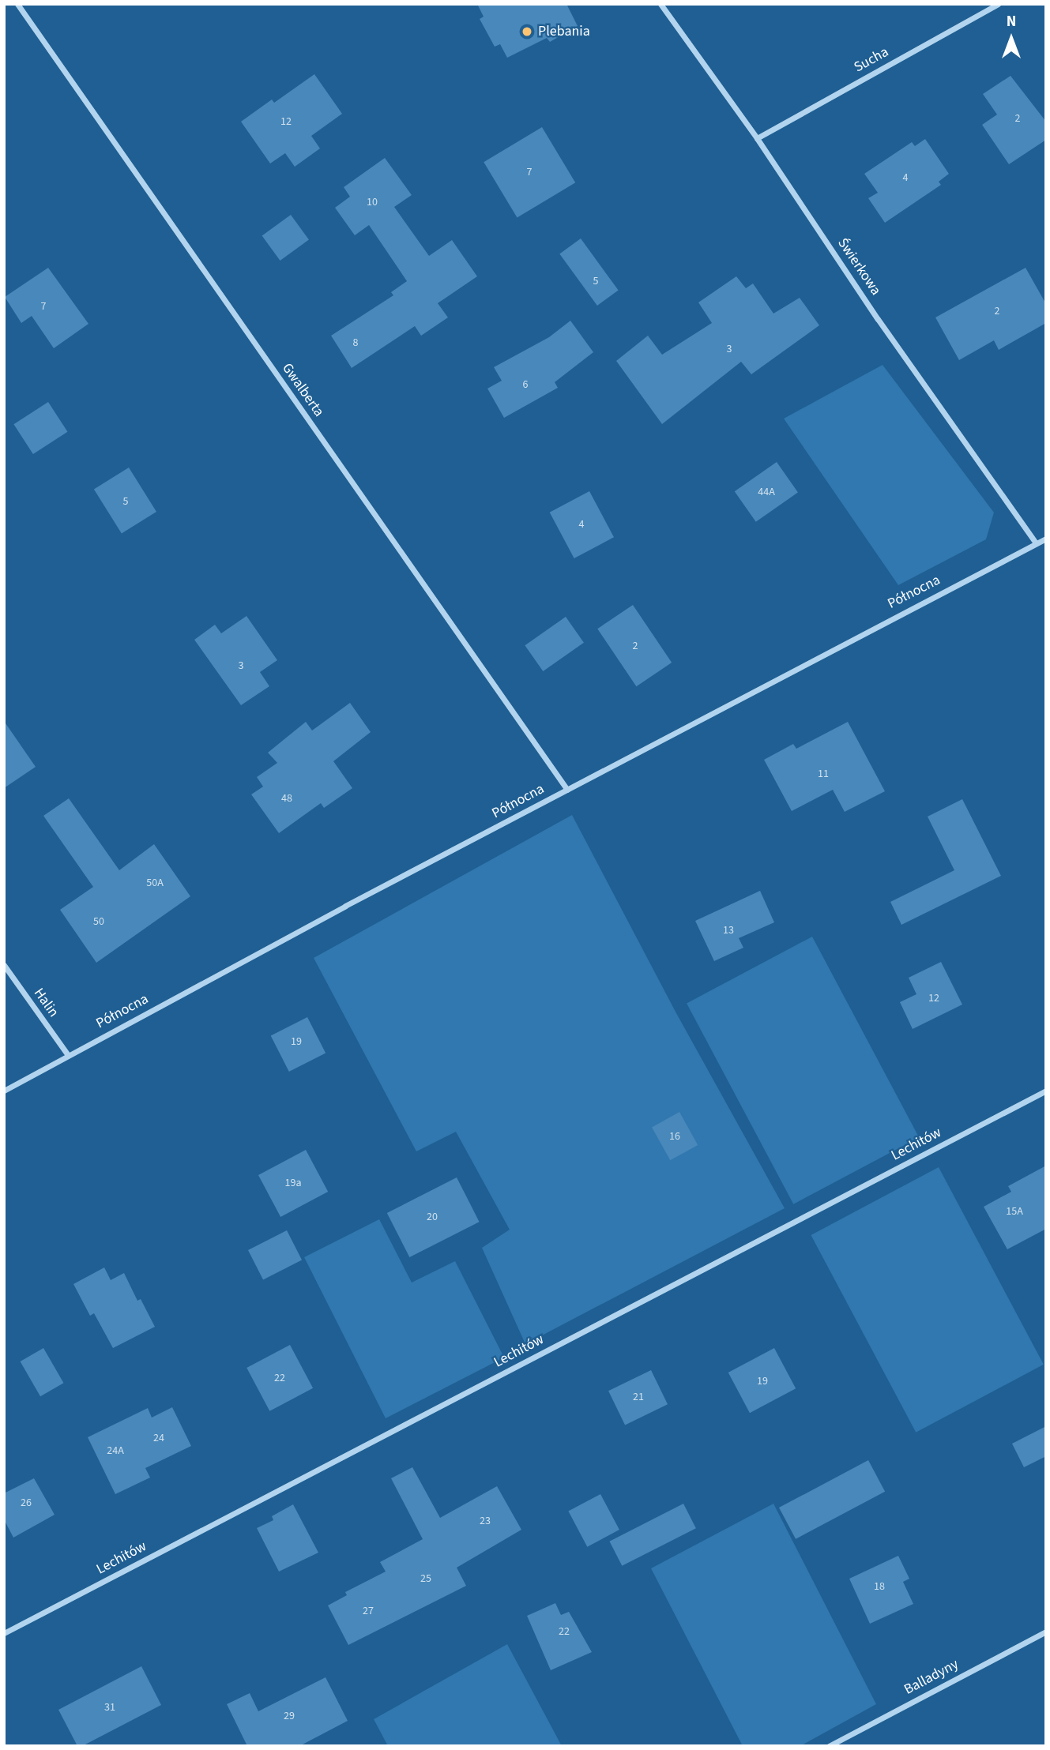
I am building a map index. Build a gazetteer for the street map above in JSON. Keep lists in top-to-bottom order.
{
  "streets": {
    "street": [
      "Sucha",
      "Świerkowa",
      "Gwalberta",
      "Północna",
      "Halin",
      "Lechitów",
      "Balladyny"
    ]
  },
  "crossings": [
    ["Sucha", "Świerkowa"],
    ["Świerkowa", "Północna"],
    ["Gwalberta", "Północna"],
    ["Północna", "Halin"]
  ],
  "places": ["Plebania"],
  "house_numbers": [
    "2",
    "12",
    "7",
    "4",
    "10",
    "5",
    "7",
    "2",
    "8",
    "3",
    "6",
    "44A",
    "5",
    "4",
    "2",
    "3",
    "11",
    "48",
    "50A",
    "50",
    "13",
    "12",
    "19",
    "16",
    "19a",
    "15A",
    "20",
    "22",
    "19",
    "21",
    "24",
    "24A",
    "26",
    "23",
    "25",
    "18",
    "27",
    "22",
    "31",
    "29"
  ],
  "north": "top"
}
